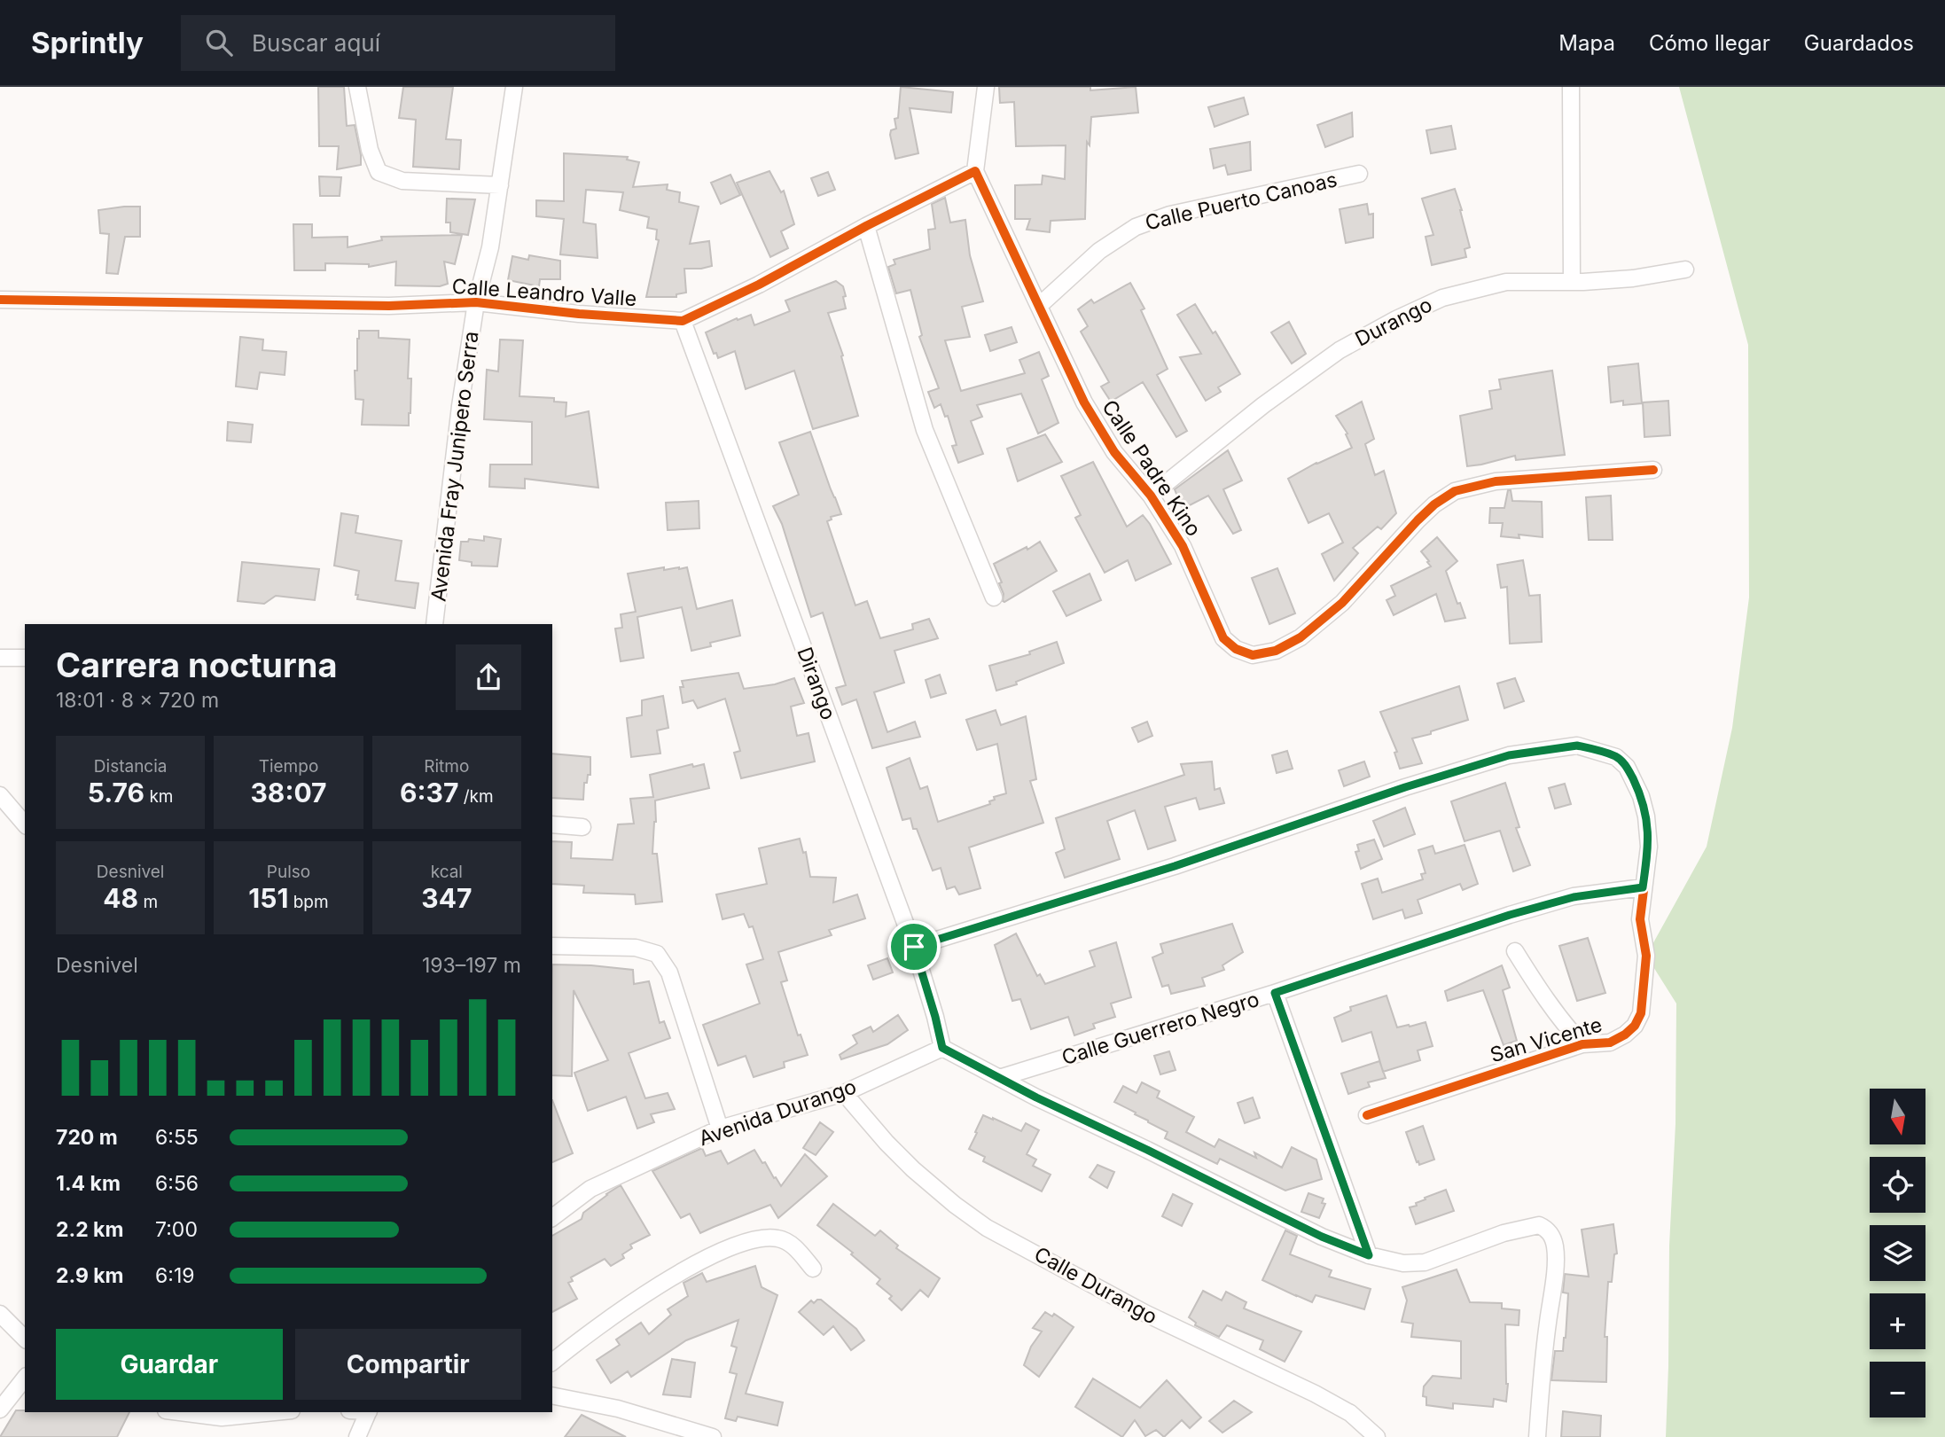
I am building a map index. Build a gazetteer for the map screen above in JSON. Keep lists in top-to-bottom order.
{
  "streets": {
    "street": [
      "Calle Puerto Canoas",
      "Calle Leandro Valle",
      "Durango",
      "Avenida Fray Junipero Serra",
      "Calle Padre Kino",
      "Dirango",
      "Calle Guerrero Negro",
      "San Vicente",
      "Avenida Durango",
      "Calle Durango"
    ]
  },
  "crossings": [
    ["Calle Puerto Canoas", "Calle Padre Kino"],
    ["Calle Leandro Valle", "Avenida Fray Junipero Serra"],
    ["Calle Leandro Valle", "Calle Padre Kino"],
    ["Calle Leandro Valle", "Dirango"],
    ["Durango", "Calle Padre Kino"],
    ["Dirango", "San Vicente"],
    ["Dirango", "Avenida Durango"],
    ["Calle Guerrero Negro", "San Vicente"],
    ["Avenida Durango", "Calle Durango"]
  ],
  "north": "bottom",
  "page": {
    "header": "Sprintly",
    "search": "Buscar aquí",
    "nav": ["Mapa", "Cómo llegar", "Guardados"],
    "heading": ["Carrera nocturna", "18:01 · 8 × 720 m"],
    "stats": [
      ["Distancia", "5.76 km"],
      ["Tiempo", "38:07"],
      ["Ritmo", "6:37 /km"],
      ["Desnivel", "48 m"],
      ["Pulso", "151 bpm"],
      ["kcal", "347"]
    ],
    "chart": ["Desnivel", "193–197 m"],
    "map_buttons": ["+", "−"],
    "list": [
      {
        "name": "720 m",
        "note": "6:55"
      },
      {
        "name": "1.4 km",
        "note": "6:56"
      },
      {
        "name": "2.2 km",
        "note": "7:00"
      },
      {
        "name": "2.9 km",
        "note": "6:19"
      }
    ],
    "buttons": ["Guardar", "Compartir"]
  }
}
